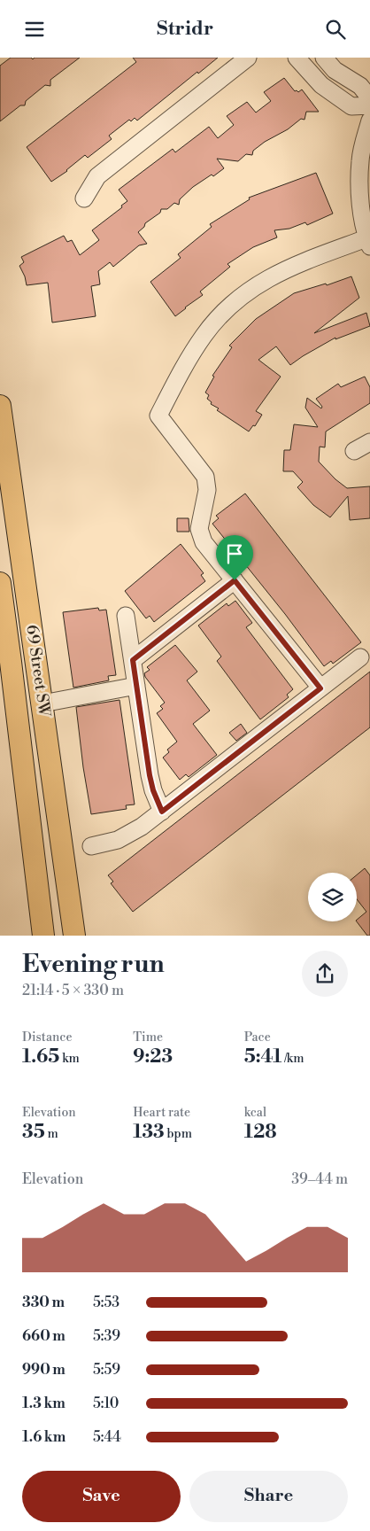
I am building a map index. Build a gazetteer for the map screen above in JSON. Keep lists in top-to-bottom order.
{
  "streets": {
    "main road": ["69 Street SW"]
  },
  "page": {
    "header": "Stridr",
    "heading": ["Evening run", "21:14 · 5 × 330 m"],
    "stats": [
      ["Distance", "1.65 km"],
      ["Time", "9:23"],
      ["Pace", "5:41 /km"],
      ["Elevation", "35 m"],
      ["Heart rate", "133 bpm"],
      ["kcal", "128"]
    ],
    "chart": ["Elevation", "39–44 m"],
    "list": [
      {
        "name": "330 m",
        "note": "5:53"
      },
      {
        "name": "660 m",
        "note": "5:39"
      },
      {
        "name": "990 m",
        "note": "5:59"
      },
      {
        "name": "1.3 km",
        "note": "5:10"
      },
      {
        "name": "1.6 km",
        "note": "5:44"
      }
    ],
    "buttons": ["Save", "Share"]
  }
}
